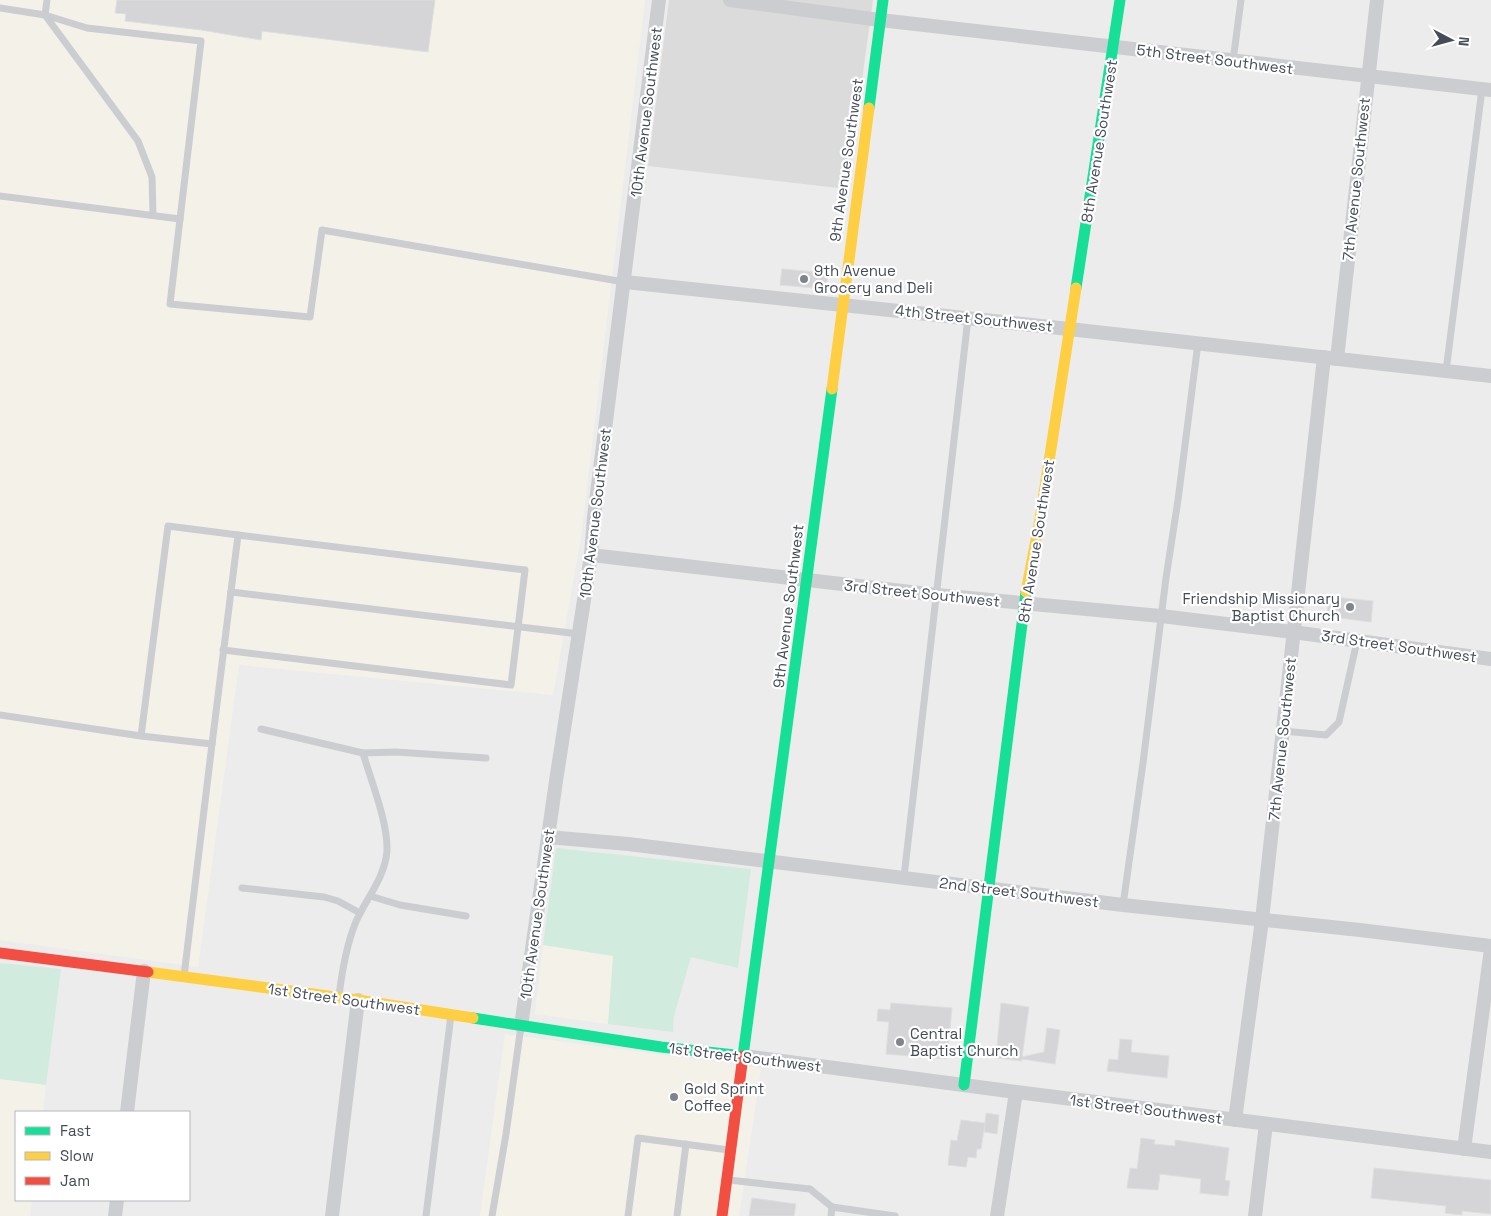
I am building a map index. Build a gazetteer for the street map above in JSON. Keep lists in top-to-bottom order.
{
  "streets": {
    "street": [
      "5th Street Southwest",
      "10th Avenue Southwest",
      "8th Avenue Southwest",
      "9th Avenue Southwest",
      "7th Avenue Southwest",
      "4th Street Southwest",
      "3rd Street Southwest",
      "2nd Street Southwest",
      "1st Street Southwest"
    ]
  },
  "crossings": [
    ["5th Street Southwest", "8th Avenue Southwest"],
    ["5th Street Southwest", "9th Avenue Southwest"],
    ["5th Street Southwest", "7th Avenue Southwest"],
    ["10th Avenue Southwest", "4th Street Southwest"],
    ["10th Avenue Southwest", "3rd Street Southwest"],
    ["10th Avenue Southwest", "2nd Street Southwest"],
    ["10th Avenue Southwest", "1st Street Southwest"],
    ["8th Avenue Southwest", "4th Street Southwest"],
    ["8th Avenue Southwest", "3rd Street Southwest"],
    ["8th Avenue Southwest", "2nd Street Southwest"],
    ["8th Avenue Southwest", "1st Street Southwest"],
    ["9th Avenue Southwest", "4th Street Southwest"],
    ["9th Avenue Southwest", "3rd Street Southwest"],
    ["9th Avenue Southwest", "2nd Street Southwest"],
    ["9th Avenue Southwest", "1st Street Southwest"],
    ["7th Avenue Southwest", "4th Street Southwest"],
    ["7th Avenue Southwest", "3rd Street Southwest"],
    ["7th Avenue Southwest", "2nd Street Southwest"],
    ["7th Avenue Southwest", "1st Street Southwest"]
  ],
  "places": [
    "9th Avenue Grocery and Deli",
    "Friendship Missionary Baptist Church",
    "Central Baptist Church",
    "Gold Sprint Coffee"
  ],
  "legend": ["Fast", "Slow", "Jam"],
  "north": "right"
}
